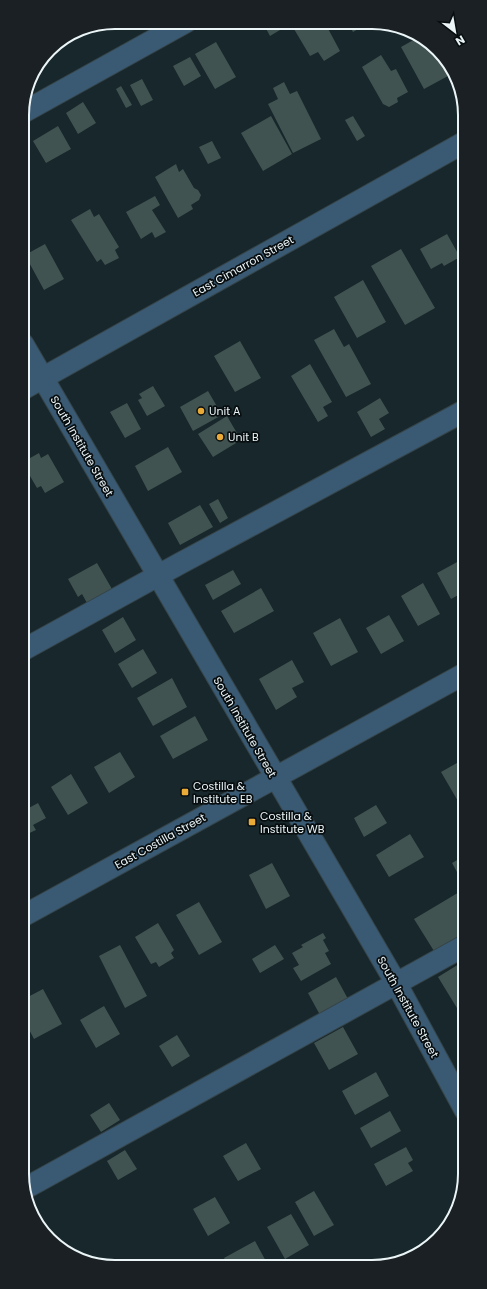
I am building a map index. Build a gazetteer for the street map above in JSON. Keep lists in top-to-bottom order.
{
  "streets": {
    "street": ["East Cimarron Street", "South Institute Street", "East Costilla Street"]
  },
  "crossings": [
    ["East Cimarron Street", "South Institute Street"],
    ["South Institute Street", "East Costilla Street"]
  ],
  "places": {
    "other": ["Unit A", "Unit B"],
    "transit": ["Costilla & Institute EB", "Costilla & Institute WB"]
  },
  "north": "bottom right"
}
